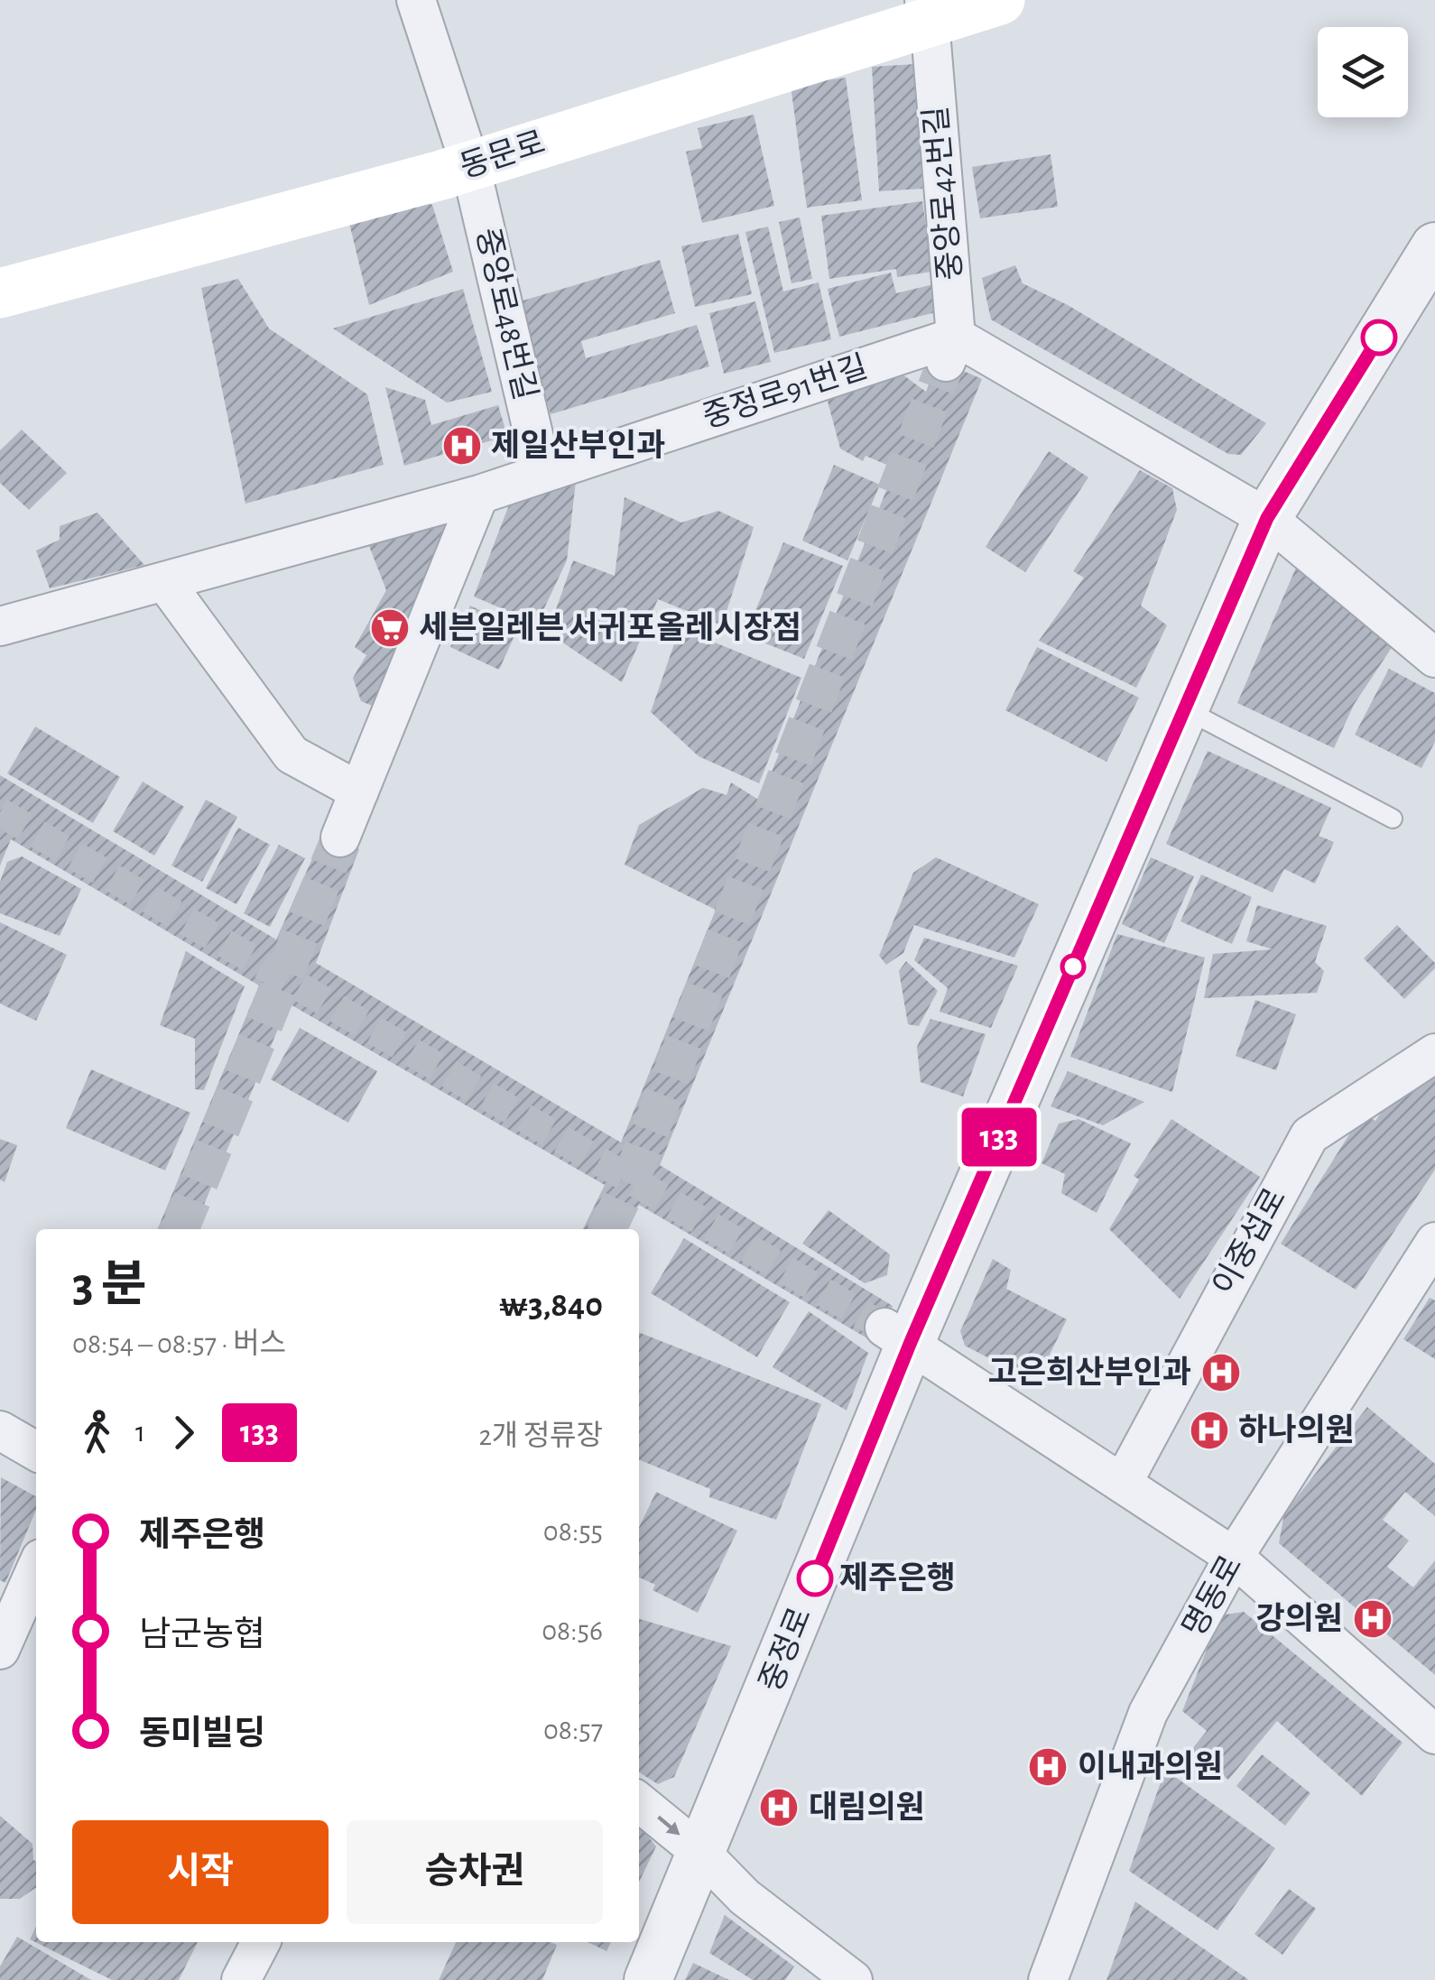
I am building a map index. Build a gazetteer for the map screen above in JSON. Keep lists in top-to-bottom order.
{
  "streets": {
    "main road": ["동문로"],
    "street": [
      "중앙로42번길",
      "중앙로48번길",
      "중정로91번길",
      "이중섭로",
      "명동로",
      "중정로"
    ]
  },
  "crossings": [
    ["동문로", "중앙로42번길"],
    ["동문로", "중앙로48번길"],
    ["중앙로42번길", "중정로91번길"],
    ["중앙로48번길", "중정로91번길"]
  ],
  "places": {
    "hospital": [
      "제일산부인과",
      "고은희산부인과",
      "하나의원",
      "강의원",
      "이내과의원",
      "대림의원"
    ],
    "supermarket": ["세븐일레븐 서귀포올레시장점"],
    "other": ["제주은행"]
  },
  "lines": ["bus line 133"],
  "page": {
    "on_map": "133",
    "heading": ["3 분", "08:54 – 08:57 · 버스", "₩3,840"],
    "legs": ["1", "133", "2개 정류장"],
    "list": [
      {
        "name": "제주은행",
        "value": "08:55"
      },
      {
        "name": "남군농협",
        "value": "08:56"
      },
      {
        "name": "동미빌딩",
        "value": "08:57"
      }
    ],
    "buttons": ["시작", "승차권"]
  }
}
